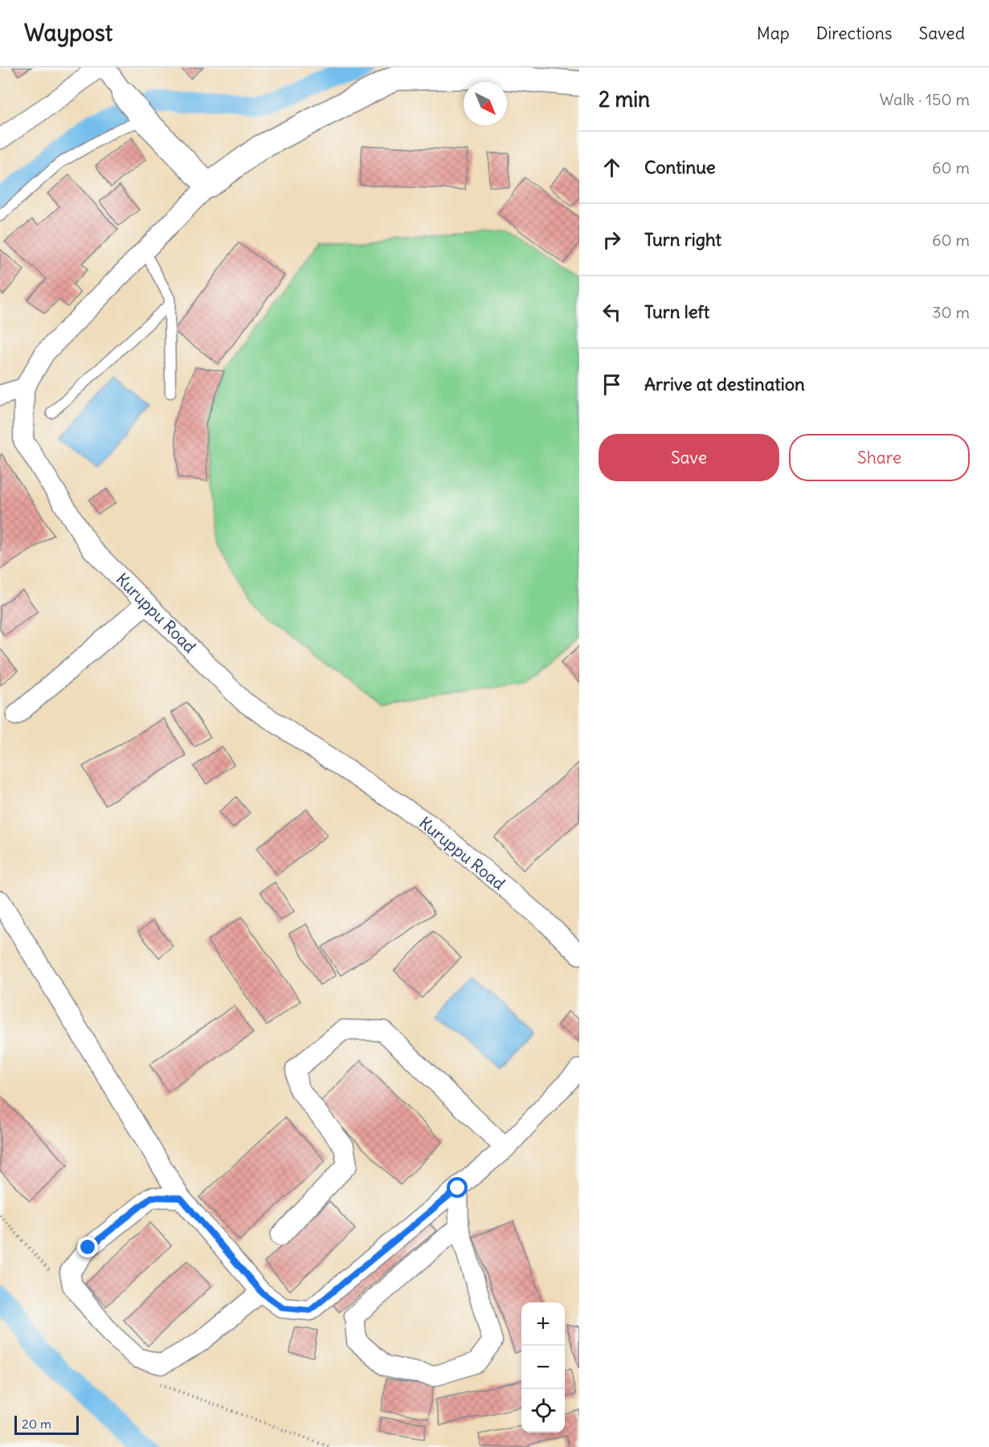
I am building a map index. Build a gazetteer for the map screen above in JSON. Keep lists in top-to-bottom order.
{
  "streets": {
    "street": ["Kuruppu Road"]
  },
  "scale_bar": "20 m",
  "north": "bottom right",
  "page": {
    "header": "Waypost",
    "nav": ["Map", "Directions", "Saved"],
    "heading": ["2 min", "Walk · 150 m"],
    "list": [
      ["Continue", "60 m"],
      ["Turn right", "60 m"],
      ["Turn left", "30 m"],
      "Arrive at destination"
    ],
    "buttons": ["Save", "Share"],
    "map_buttons": ["+", "−"],
    "scale": "20 m"
  }
}
